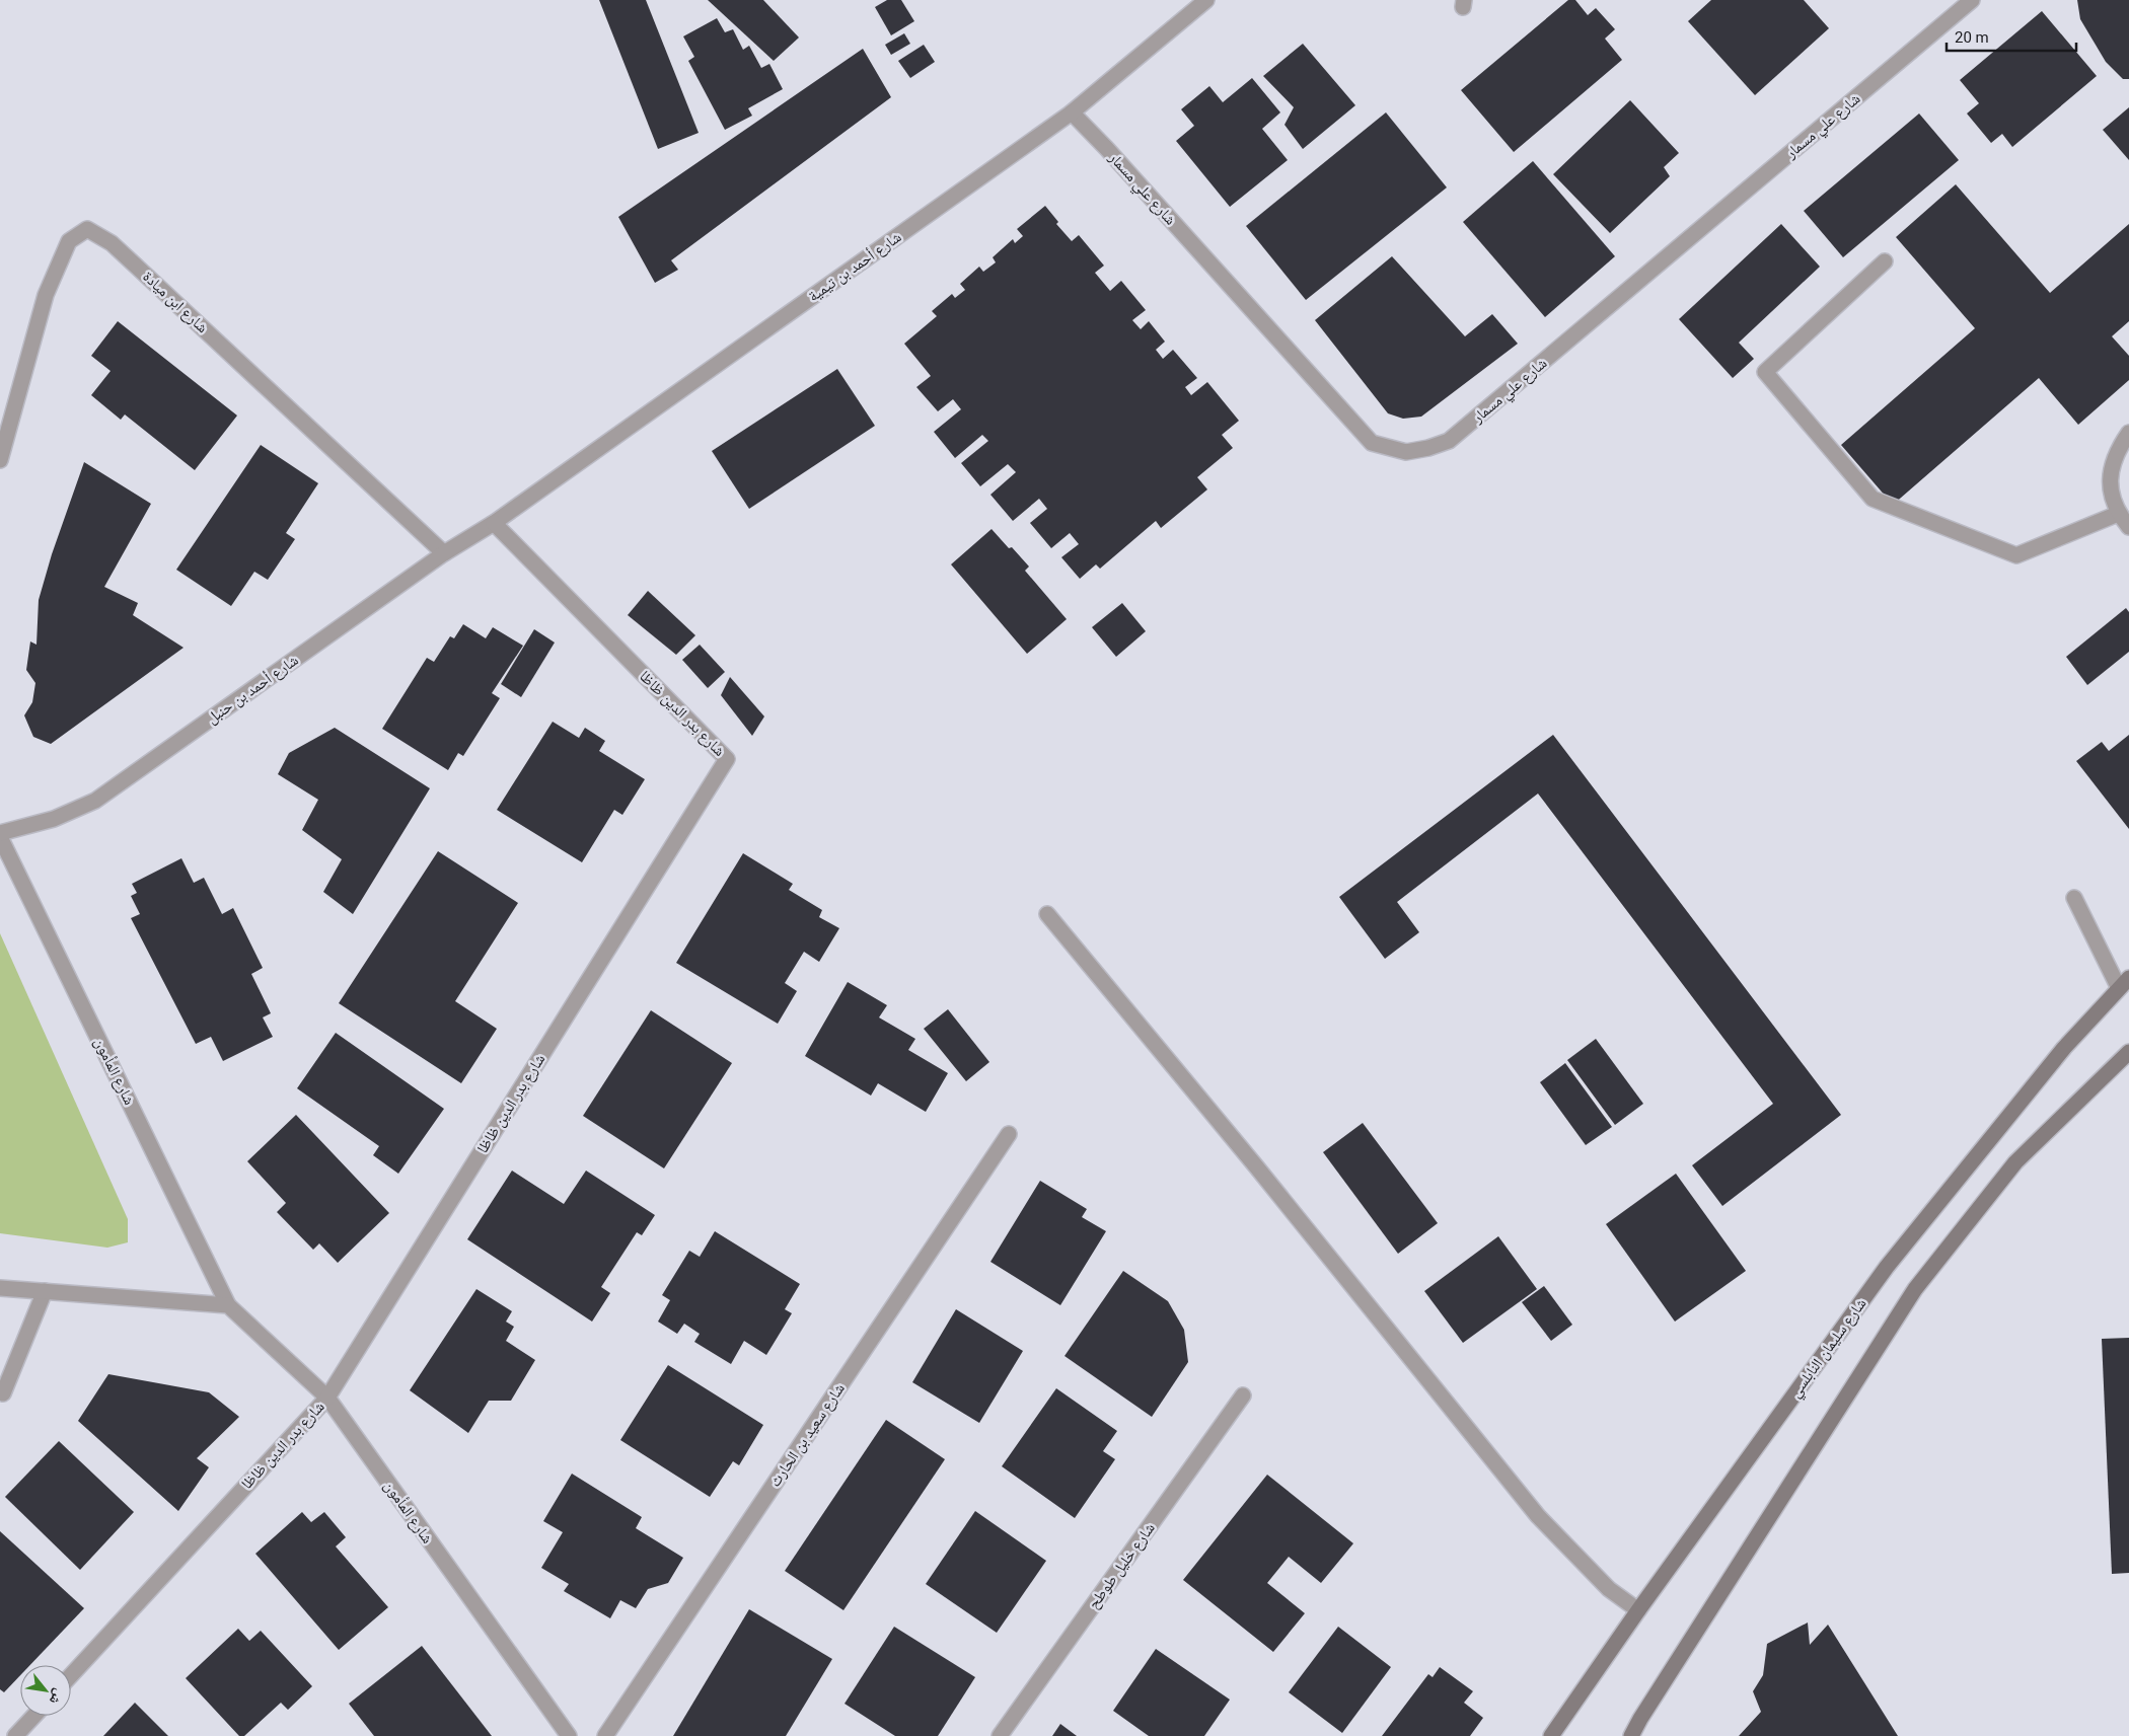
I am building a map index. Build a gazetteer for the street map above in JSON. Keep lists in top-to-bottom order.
{
  "streets": {
    "main road": ["شارع سليمان النابلسي"],
    "street": [
      "شارع علي مسمار",
      "شارع أحمد بن تيمية",
      "شارع ابن ميادة",
      "شارع أحمد بن حنبل",
      "شارع بدر الدين ظاظا",
      "شارع المأمون",
      "شارع سعيد بن الحارث",
      "شارع خليل طوطح"
    ]
  },
  "crossings": [
    ["شارع علي مسمار", "شارع أحمد بن تيمية"],
    ["شارع أحمد بن تيمية", "شارع أحمد بن حنبل"],
    ["شارع أحمد بن تيمية", "شارع بدر الدين ظاظا"],
    ["شارع ابن ميادة", "شارع أحمد بن حنبل"],
    ["شارع أحمد بن حنبل", "شارع بدر الدين ظاظا"],
    ["شارع أحمد بن حنبل", "شارع المأمون"],
    ["شارع بدر الدين ظاظا", "شارع المأمون"]
  ],
  "scale_bar": "20 m",
  "north": "bottom right"
}
